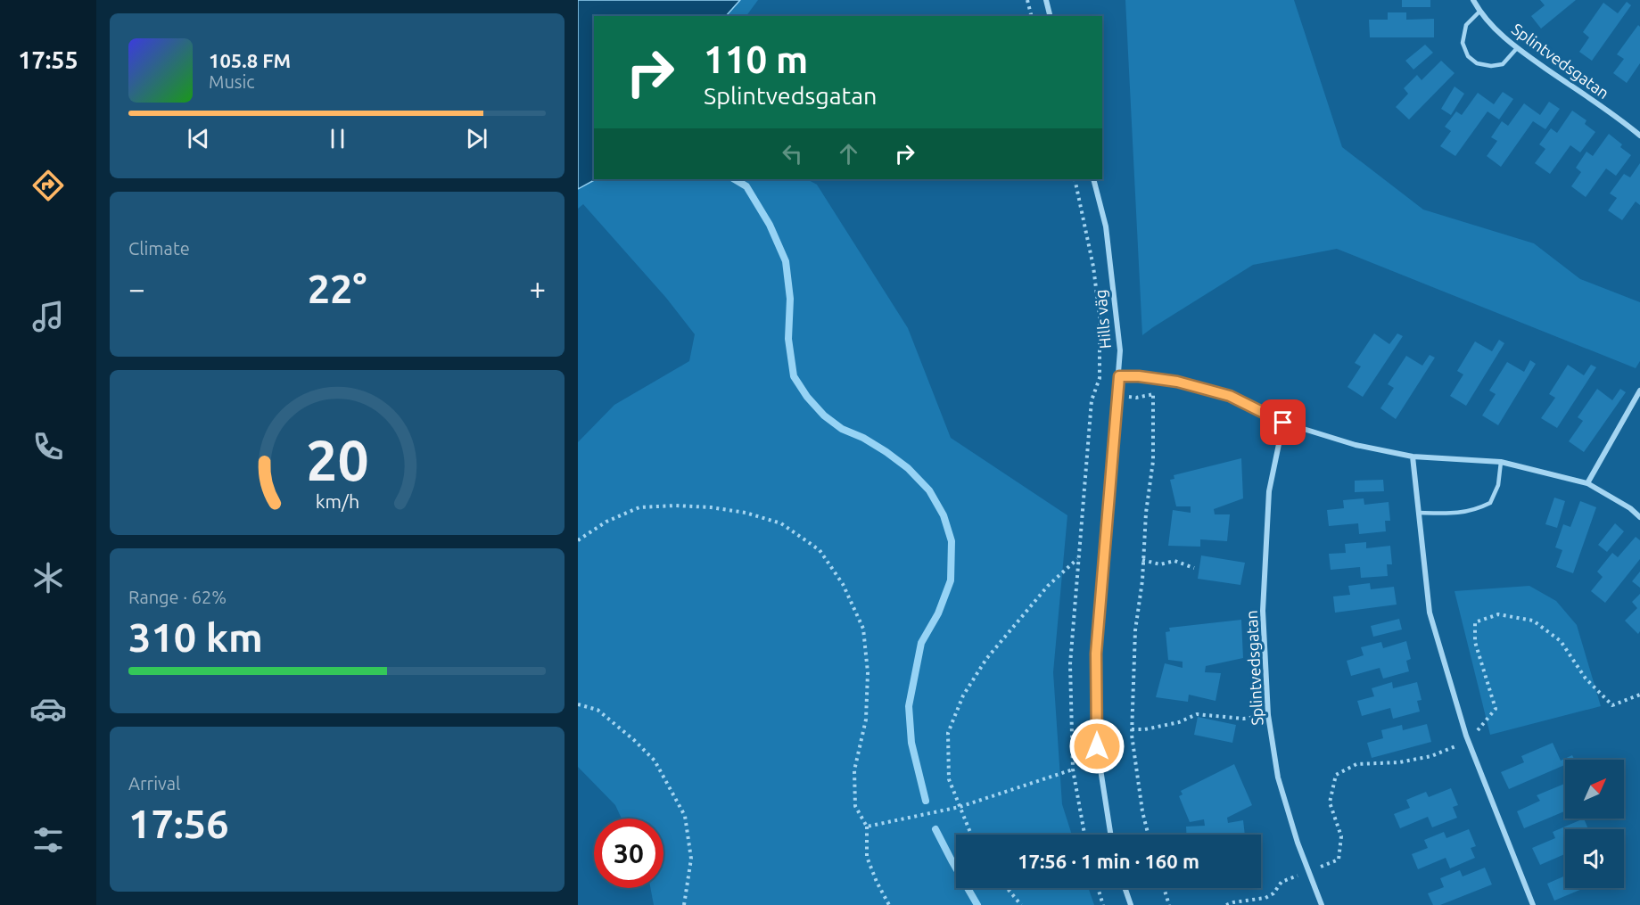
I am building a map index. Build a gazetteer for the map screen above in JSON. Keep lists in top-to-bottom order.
{
  "streets": {
    "street": ["Splintvedsgatan", "Hills väg"]
  },
  "north": "top right",
  "page": {
    "tabs": "17:55",
    "turn": ["110 m", "Splintvedsgatan"],
    "song": ["105.8 FM", "Music"],
    "tile": [
      "Climate",
      ["Range · 62%", "310 km"],
      ["Arrival", "17:56"]
    ],
    "heat": ["−", "22°", "+"],
    "limit": "30",
    "trip": "17:56 · 1 min · 160 m",
    "gauge": ["20", "km/h"]
  }
}
